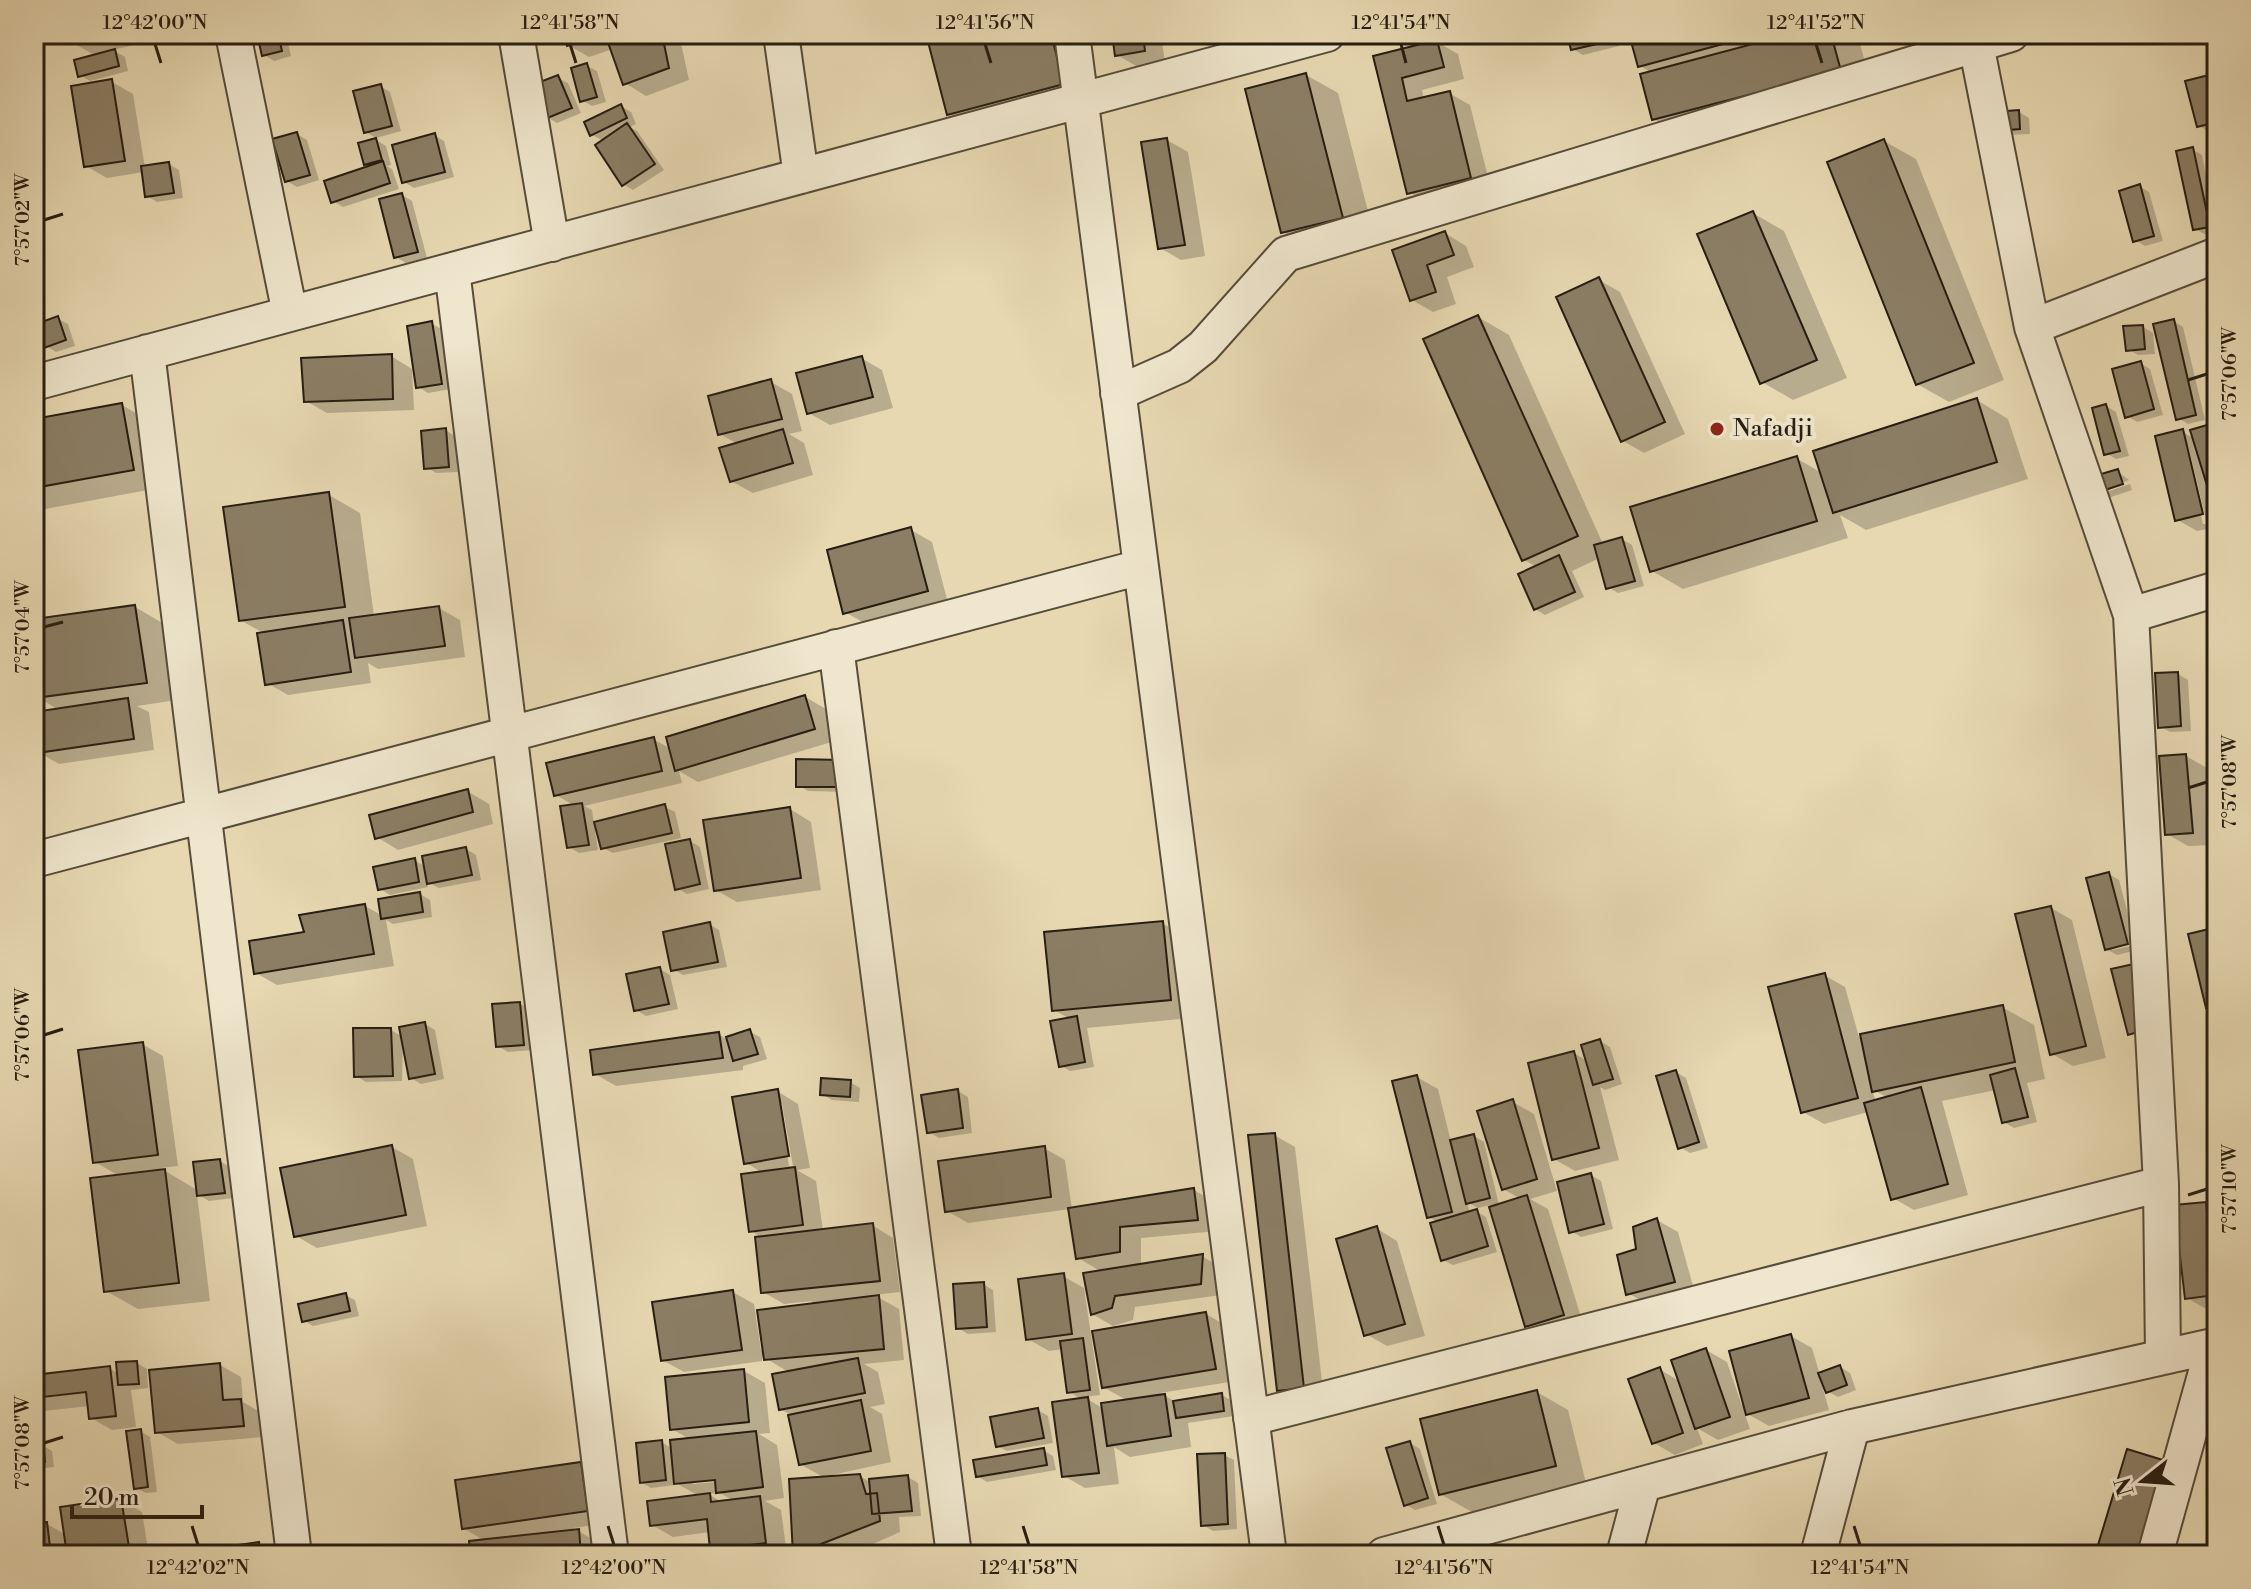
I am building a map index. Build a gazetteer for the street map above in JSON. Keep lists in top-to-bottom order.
{
  "places": ["Nafadji"],
  "scale_bar": "20 m",
  "north": "left",
  "coordinates": [
    "12°42'00\"N",
    "12°41'58\"N",
    "12°41'56\"N",
    "12°41'54\"N",
    "12°41'52\"N",
    "7°57'02\"W",
    "7°57'06\"W",
    "7°57'04\"W",
    "7°57'08\"W",
    "7°57'10\"W",
    "12°42'02\"N"
  ]
}
